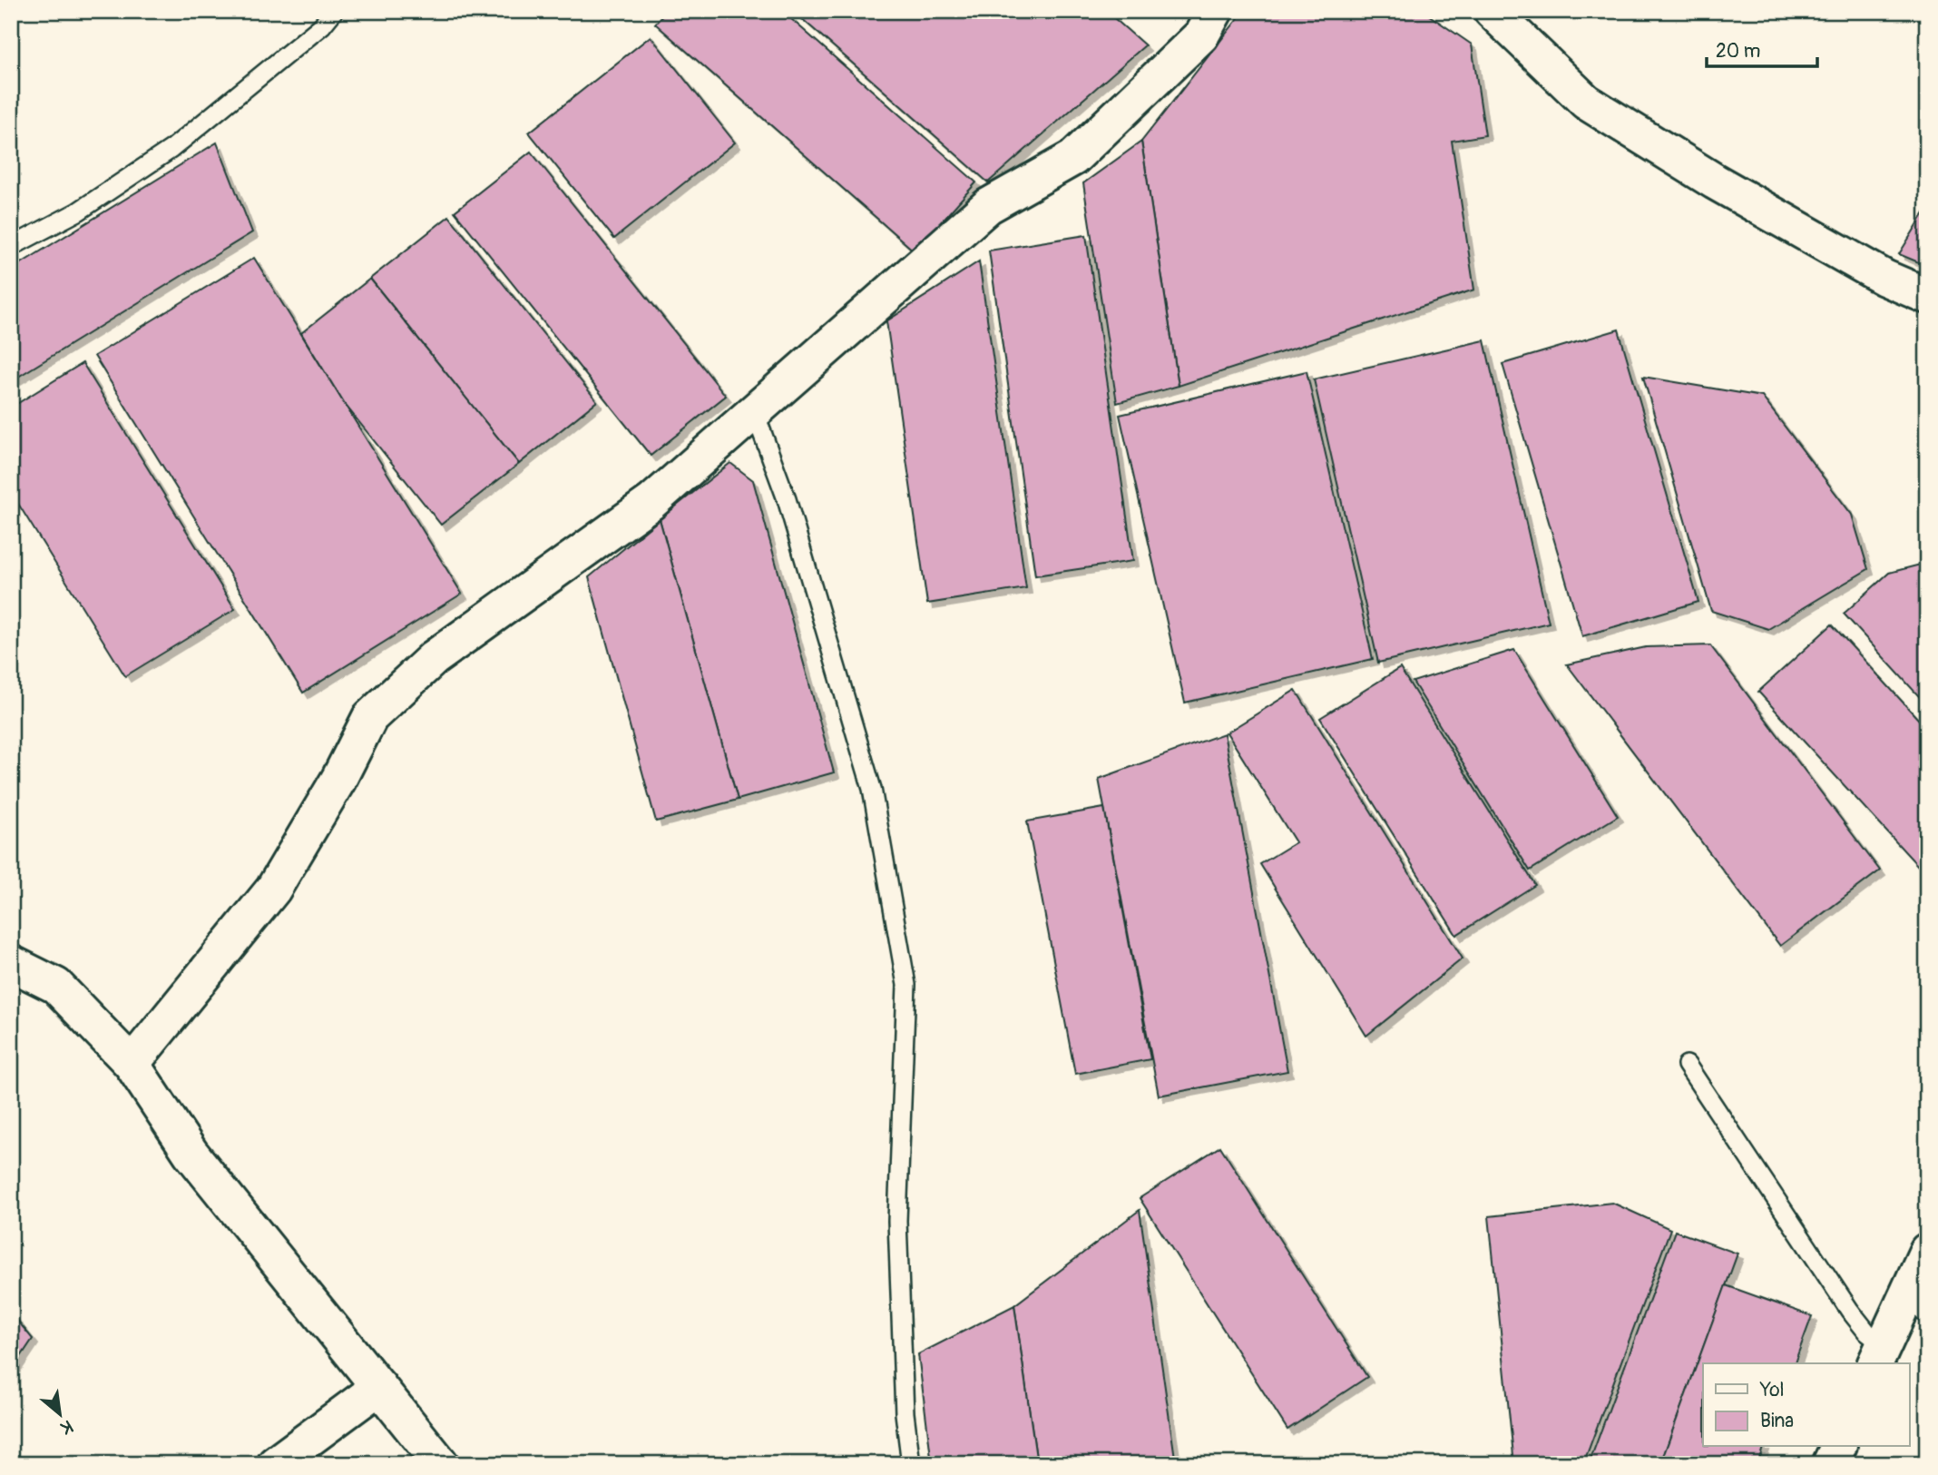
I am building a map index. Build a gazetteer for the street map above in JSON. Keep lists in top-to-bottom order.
{
  "legend": ["Yol", "Bina"],
  "scale_bar": "20 m",
  "north": "bottom right"
}
